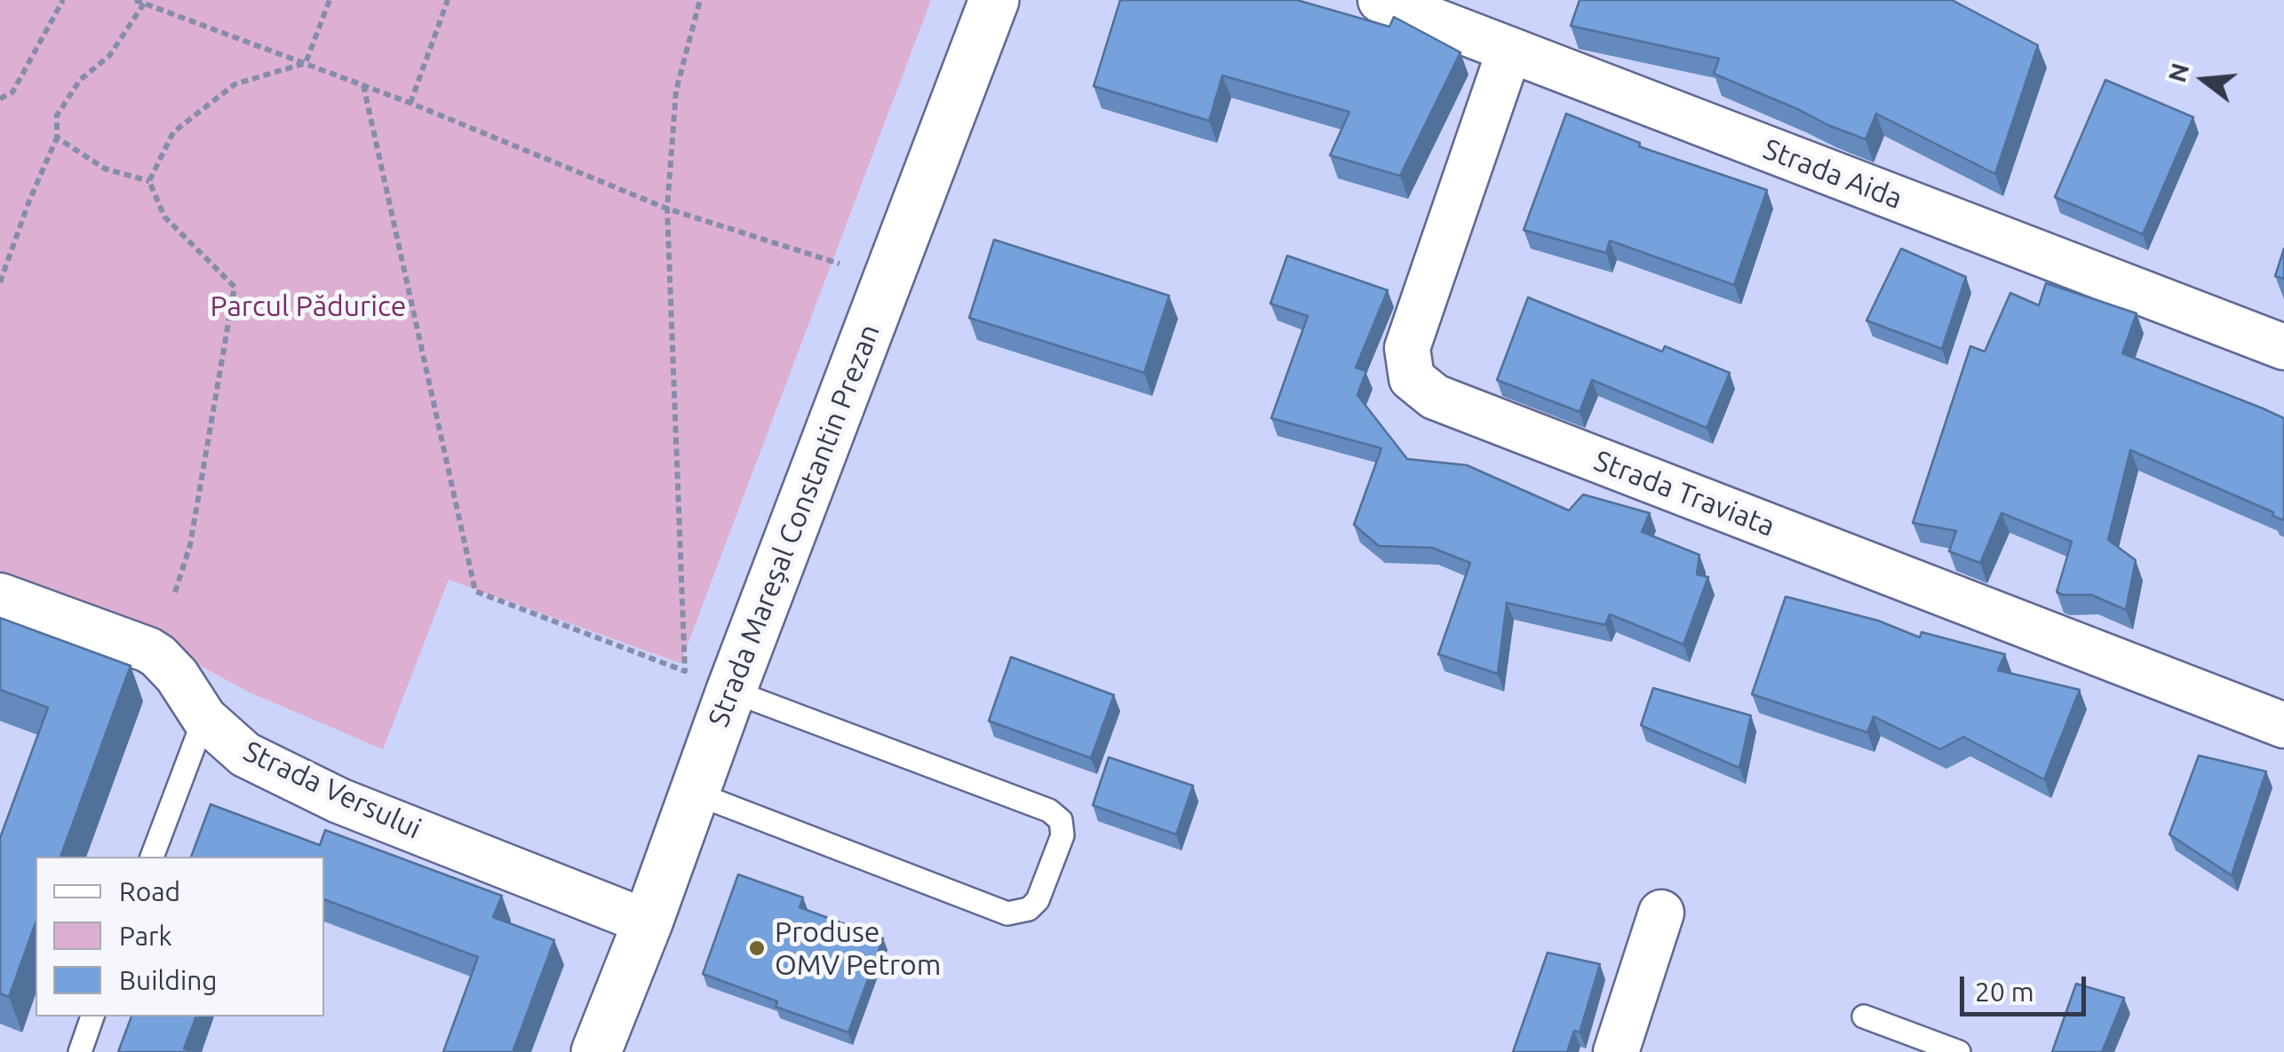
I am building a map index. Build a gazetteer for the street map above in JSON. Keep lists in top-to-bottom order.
{
  "streets": {
    "main road": ["Strada Mareșal Constantin Prezan"],
    "street": ["Strada Aida", "Strada Traviata", "Strada Versului"]
  },
  "crossings": [
    ["Strada Aida", "Strada Traviata"],
    ["Strada Mareșal Constantin Prezan", "Strada Versului"]
  ],
  "parks": ["Parcul Pădurice"],
  "places": ["Produse OMV Petrom"],
  "legend": ["Road", "Park", "Building"],
  "scale_bar": "20 m",
  "north": "left"
}
